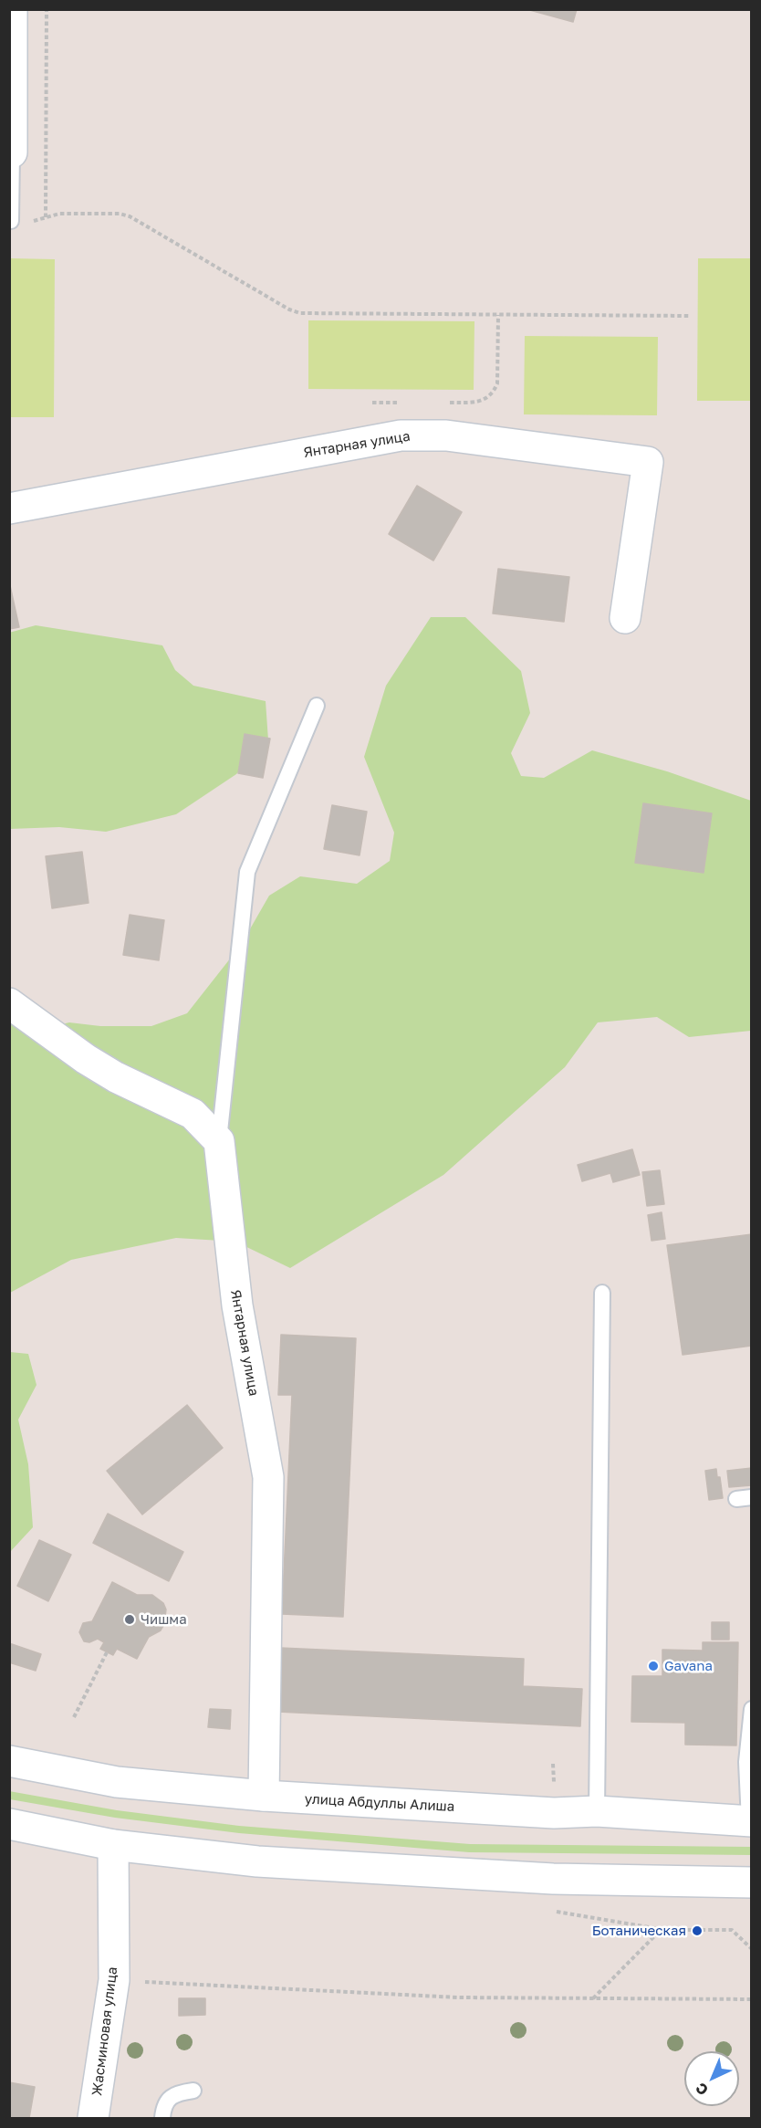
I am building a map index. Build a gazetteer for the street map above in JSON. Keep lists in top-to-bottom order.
{
  "streets": {
    "street": ["Янтарная улица", "улица Абдуллы Алиша", "Жасминовая улица"]
  },
  "crossings": [
    ["Янтарная улица", "улица Абдуллы Алиша"]
  ],
  "places": ["Чишма", "Gavana", "Ботаническая"],
  "north": "bottom left"
}
